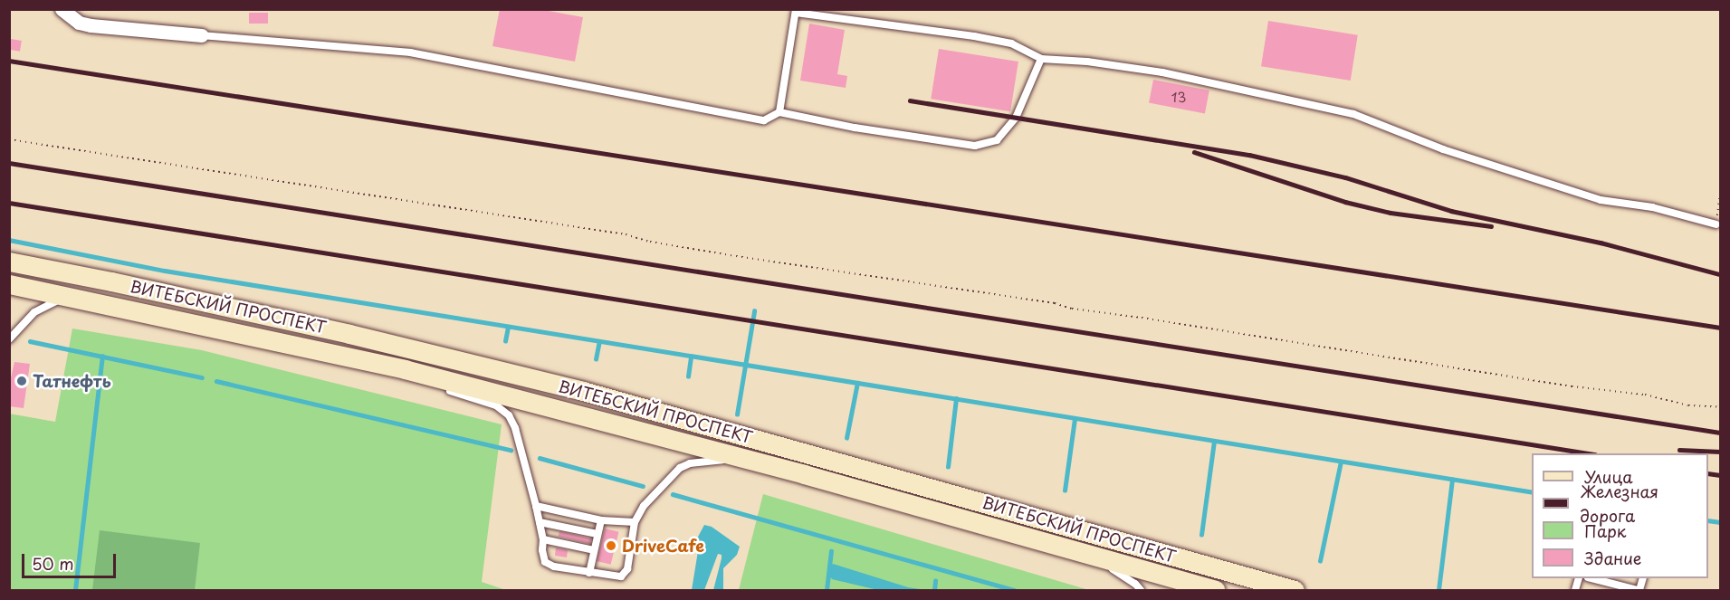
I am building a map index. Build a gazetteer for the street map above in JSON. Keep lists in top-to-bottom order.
{
  "streets": {
    "main road": ["ВИТЕБСКИЙ ПРОСПЕКТ"]
  },
  "places": ["Татнефть", "DriveCafe"],
  "house_numbers": ["13"],
  "legend": [
    "Улица",
    "Железная дорога",
    "Парк",
    "Здание"
  ],
  "scale_bar": "50 m"
}
